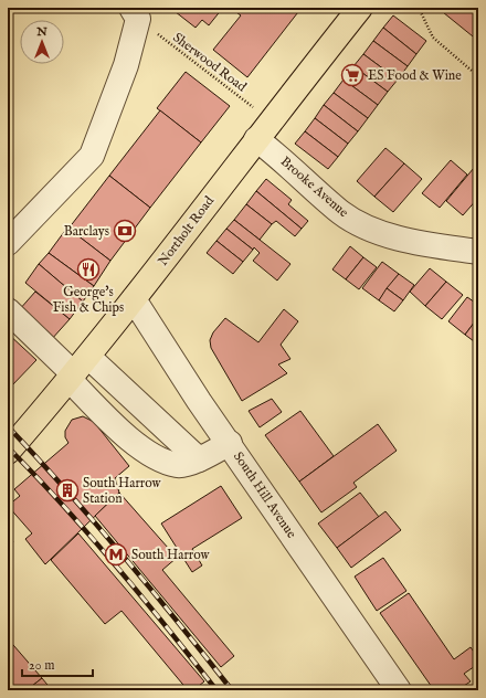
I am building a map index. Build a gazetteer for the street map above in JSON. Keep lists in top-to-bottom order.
{
  "streets": {
    "main road": ["Northolt Road"],
    "street": ["Brooke Avenue", "South Hill Avenue"],
    "path": ["Sherwood Road"]
  },
  "crossings": [
    ["Sherwood Road", "Brooke Avenue"],
    ["Sherwood Road", "Northolt Road"],
    ["Brooke Avenue", "Northolt Road"],
    ["Northolt Road", "South Hill Avenue"]
  ],
  "places": {
    "supermarket": ["ES Food & Wine"],
    "bank": ["Barclays"],
    "restaurant": ["George's Fish & Chips"],
    "building": ["South Harrow Station"],
    "metro station": ["South Harrow"]
  },
  "scale_bar": "20 m",
  "north": "top"
}
